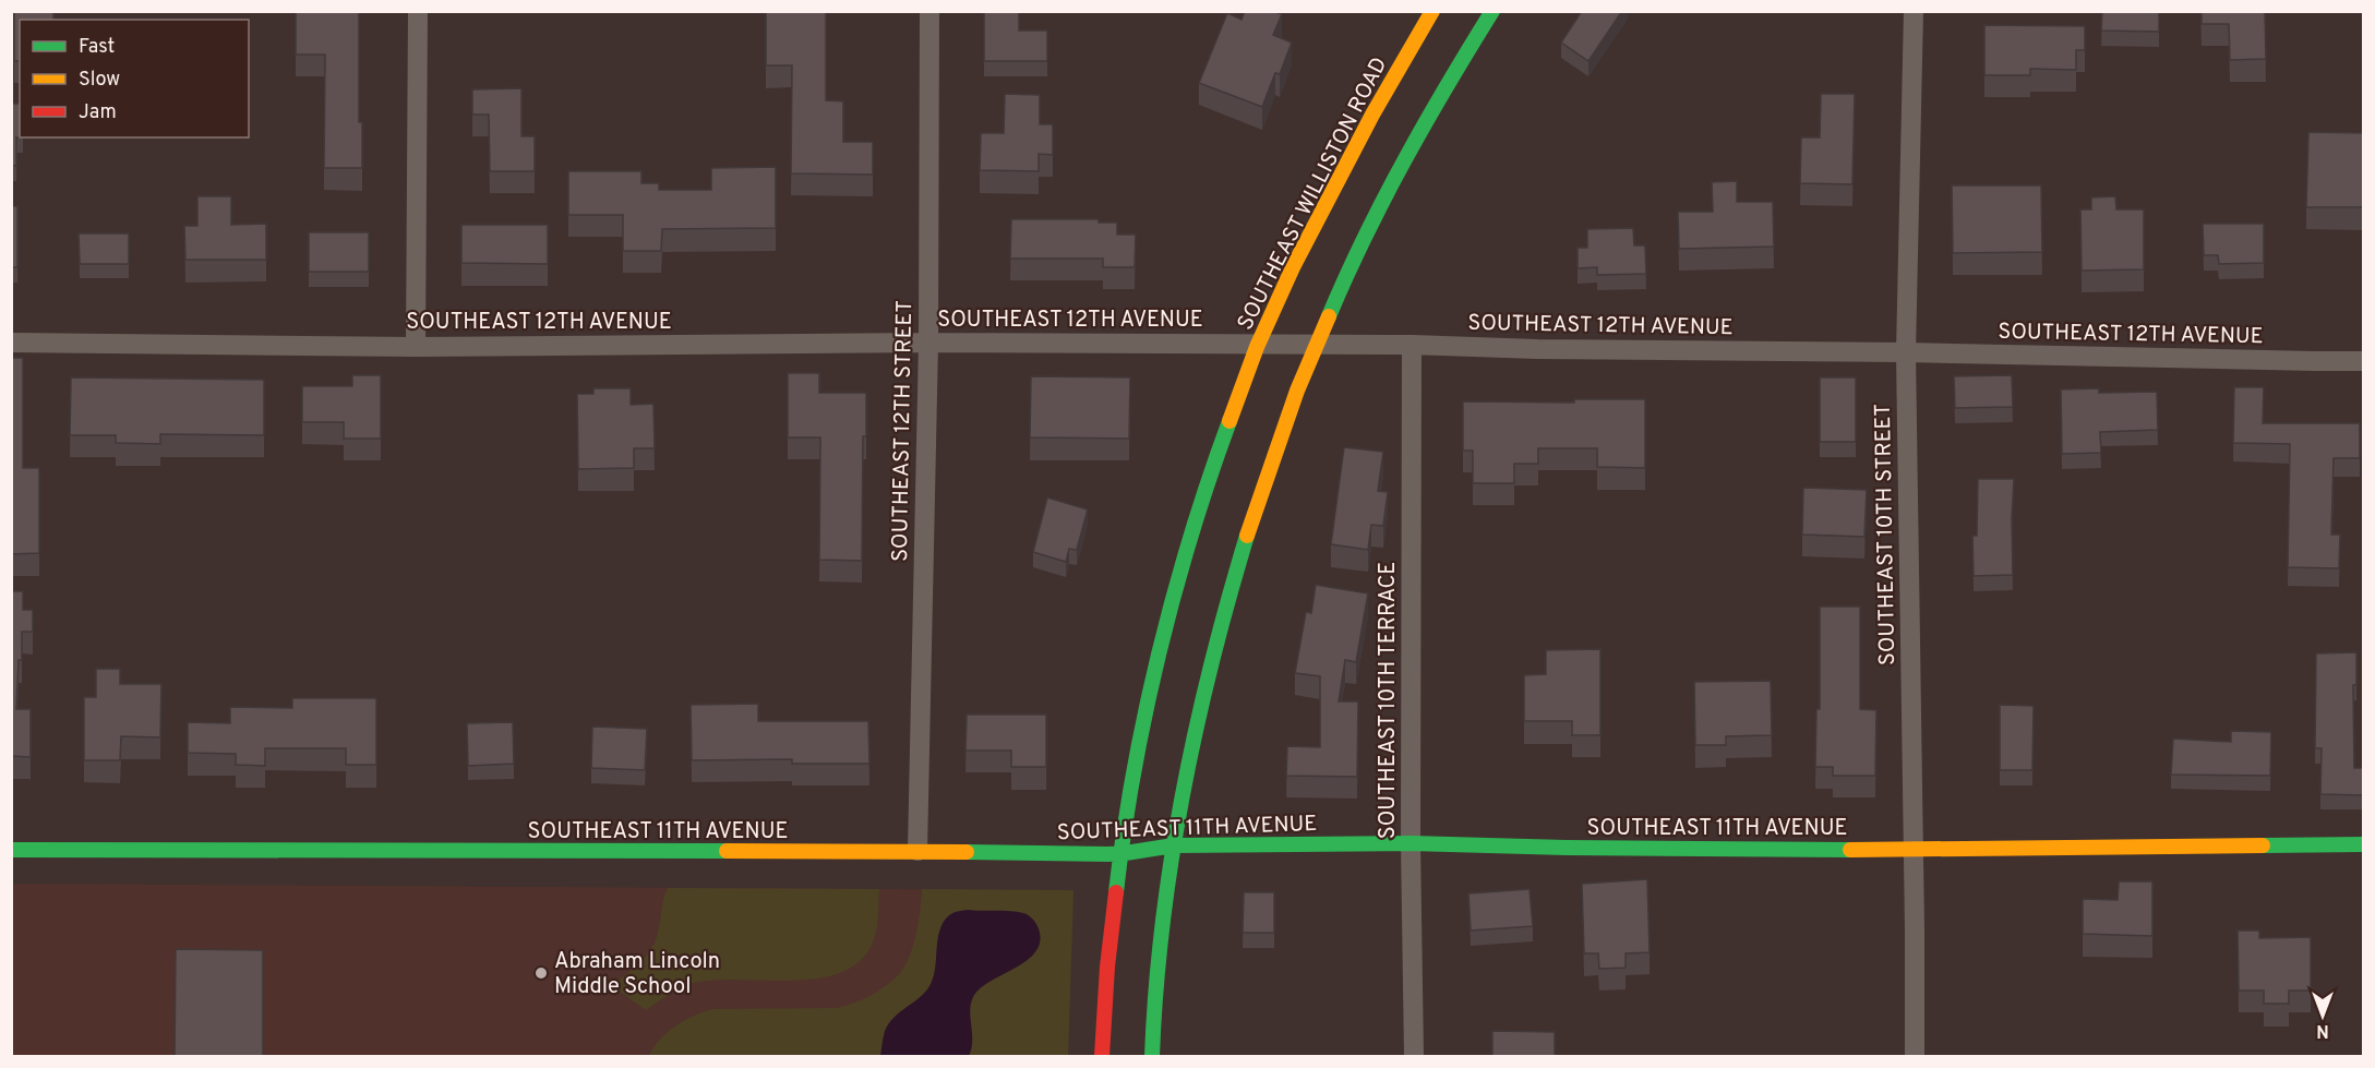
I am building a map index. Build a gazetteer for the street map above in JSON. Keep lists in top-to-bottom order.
{
  "streets": {
    "main road": ["SOUTHEAST WILLISTON ROAD", "SOUTHEAST 11TH AVENUE"],
    "street": [
      "SOUTHEAST 12TH AVENUE",
      "SOUTHEAST 12TH STREET",
      "SOUTHEAST 10TH STREET",
      "SOUTHEAST 10TH TERRACE"
    ]
  },
  "crossings": [
    ["SOUTHEAST WILLISTON ROAD", "SOUTHEAST 12TH AVENUE"],
    ["SOUTHEAST WILLISTON ROAD", "SOUTHEAST 11TH AVENUE"],
    ["SOUTHEAST 12TH AVENUE", "SOUTHEAST 12TH STREET"],
    ["SOUTHEAST 12TH AVENUE", "SOUTHEAST 10TH STREET"],
    ["SOUTHEAST 12TH AVENUE", "SOUTHEAST 10TH TERRACE"],
    ["SOUTHEAST 12TH STREET", "SOUTHEAST 11TH AVENUE"],
    ["SOUTHEAST 10TH STREET", "SOUTHEAST 11TH AVENUE"],
    ["SOUTHEAST 10TH TERRACE", "SOUTHEAST 11TH AVENUE"]
  ],
  "places": ["Abraham Lincoln Middle School"],
  "legend": ["Fast", "Slow", "Jam"],
  "north": "bottom"
}
